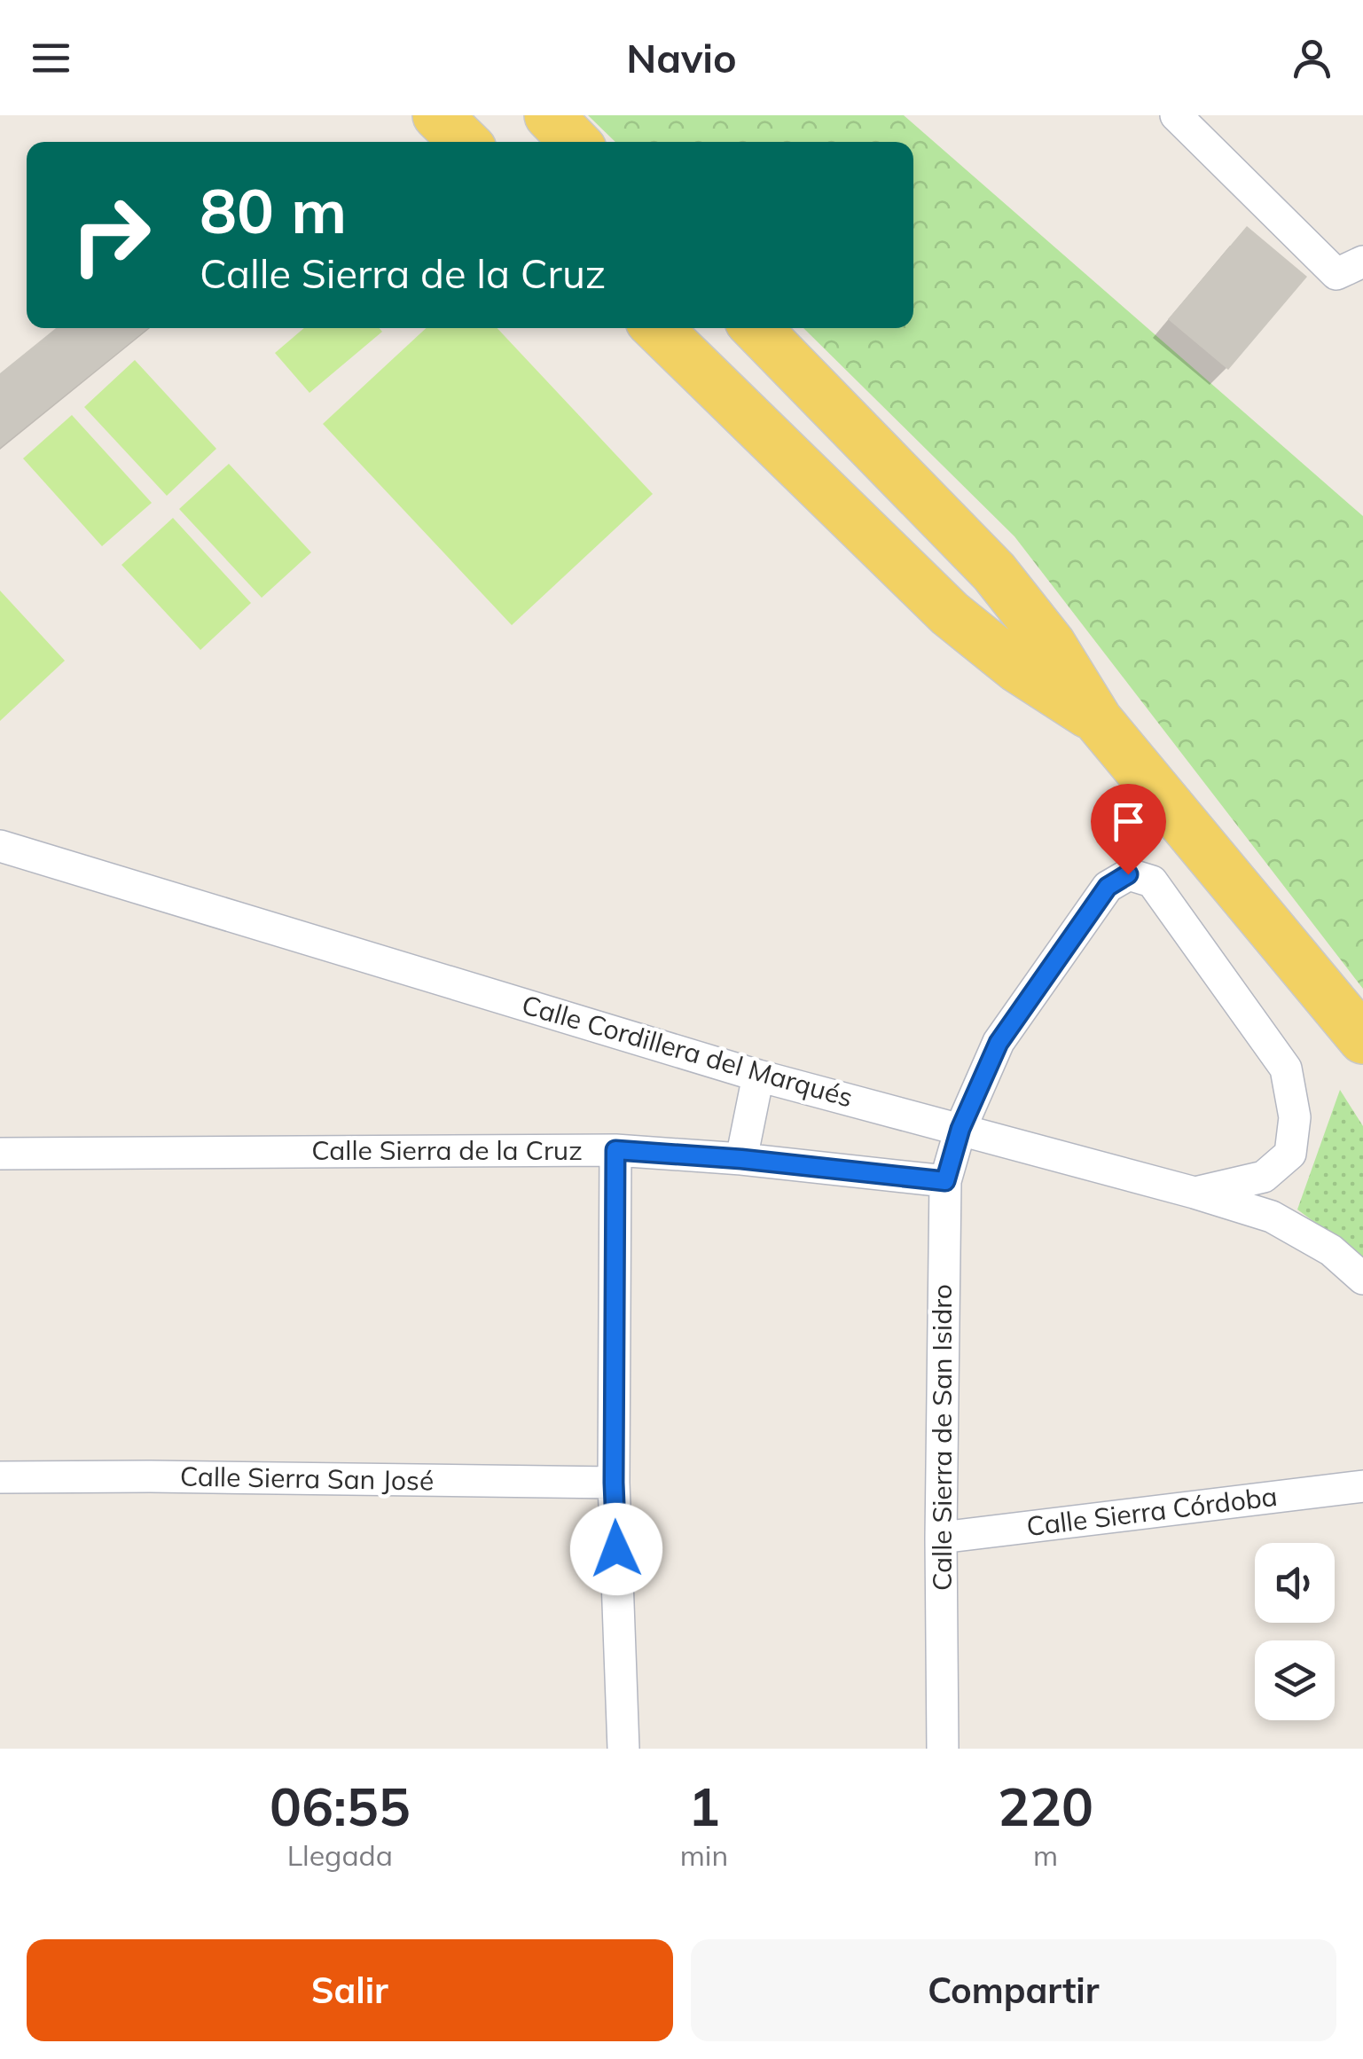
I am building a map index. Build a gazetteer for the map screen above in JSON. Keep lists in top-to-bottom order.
{
  "streets": {
    "street": [
      "Calle Cordillera del Marqués",
      "Calle Sierra de la Cruz",
      "Calle Sierra de San Isidro",
      "Calle Sierra San José",
      "Calle Sierra Córdoba"
    ]
  },
  "crossings": [
    ["Calle Cordillera del Marqués", "Calle Sierra de San Isidro"],
    ["Calle Sierra de la Cruz", "Calle Sierra de San Isidro"],
    ["Calle Sierra de San Isidro", "Calle Sierra Córdoba"]
  ],
  "page": {
    "header": "Navio",
    "turn": ["80 m", "Calle Sierra de la Cruz"],
    "eta": [
      "06:55",
      "Llegada",
      "1",
      "min",
      "220",
      "m"
    ],
    "buttons": ["Salir", "Compartir"]
  }
}
